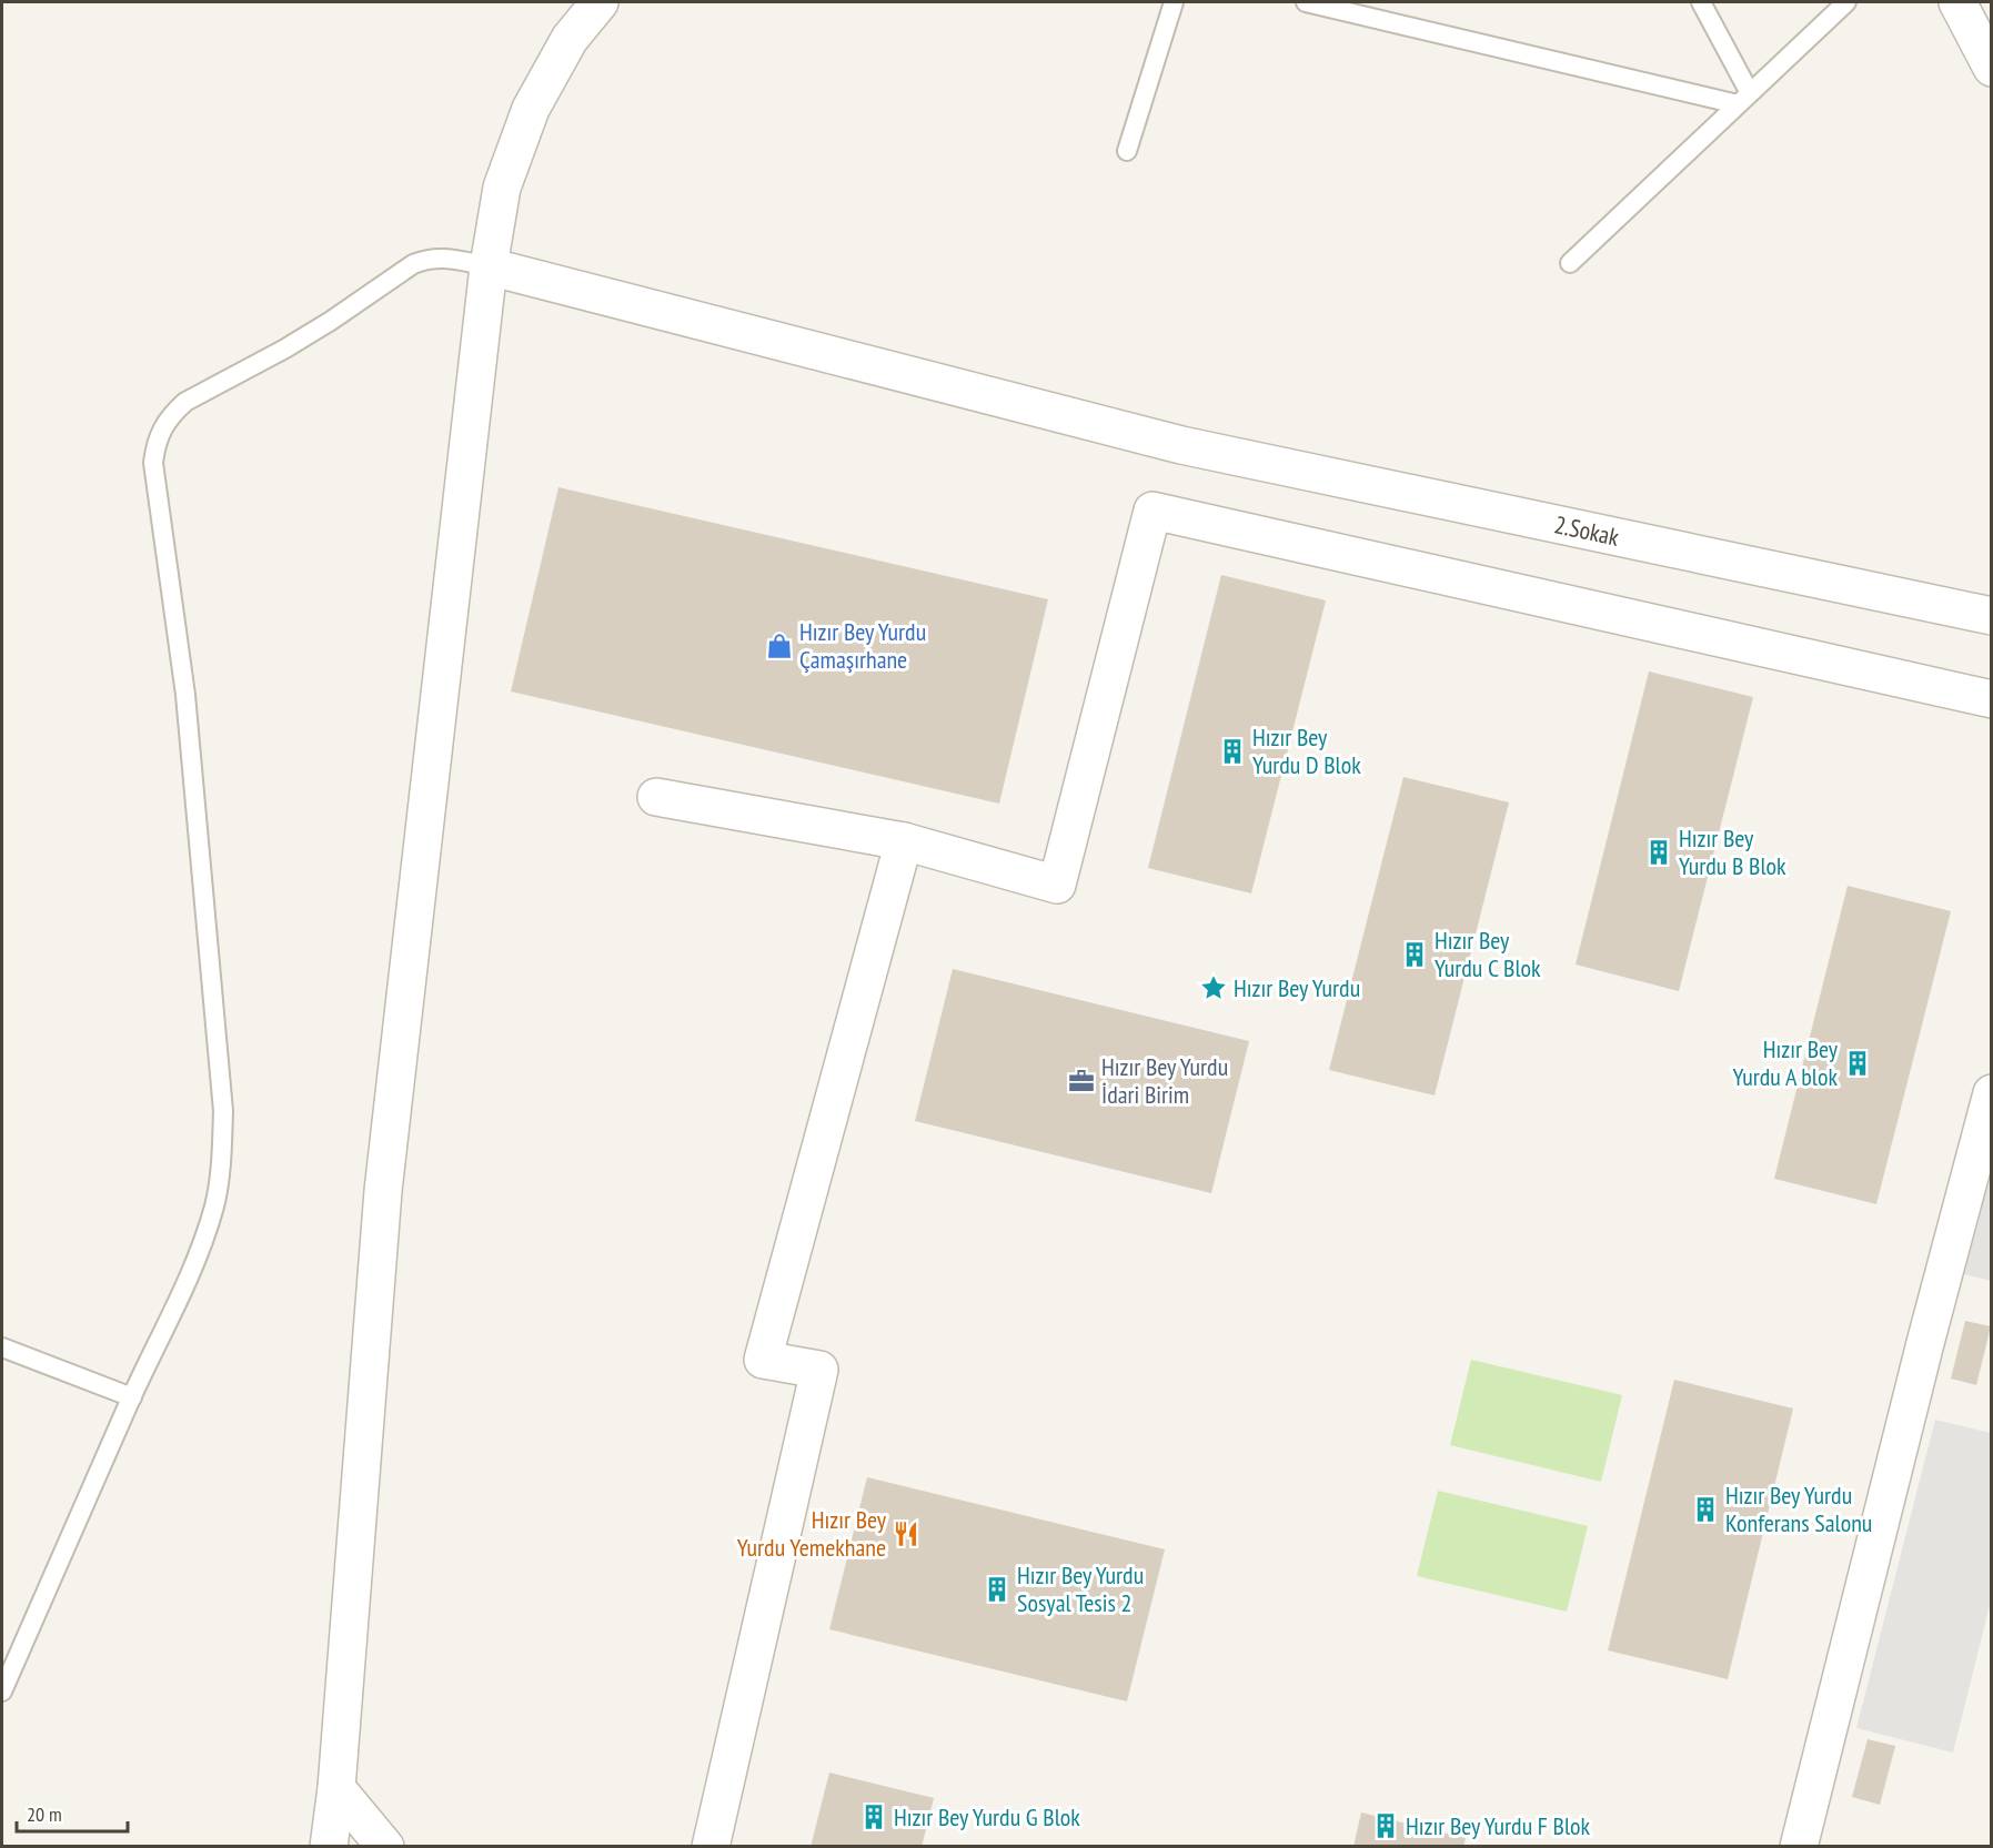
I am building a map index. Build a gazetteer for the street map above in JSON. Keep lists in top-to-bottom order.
{
  "streets": {
    "street": ["2.Sokak"]
  },
  "places": {
    "shop": ["Hızır Bey Yurdu Çamaşırhane"],
    "building": [
      "Hızır Bey Yurdu D Blok",
      "Hızır Bey Yurdu B Blok",
      "Hızır Bey Yurdu C Blok",
      "Hızır Bey Yurdu A blok",
      "Hızır Bey Yurdu Konferans Salonu",
      "Hızır Bey Yurdu Sosyal Tesis 2",
      "Hızır Bey Yurdu G Blok",
      "Hızır Bey Yurdu F Blok"
    ],
    "place": ["Hızır Bey Yurdu"],
    "office": ["Hızır Bey Yurdu İdari Birim"],
    "restaurant": ["Hızır Bey Yurdu Yemekhane"]
  },
  "scale_bar": "20 m"
}
